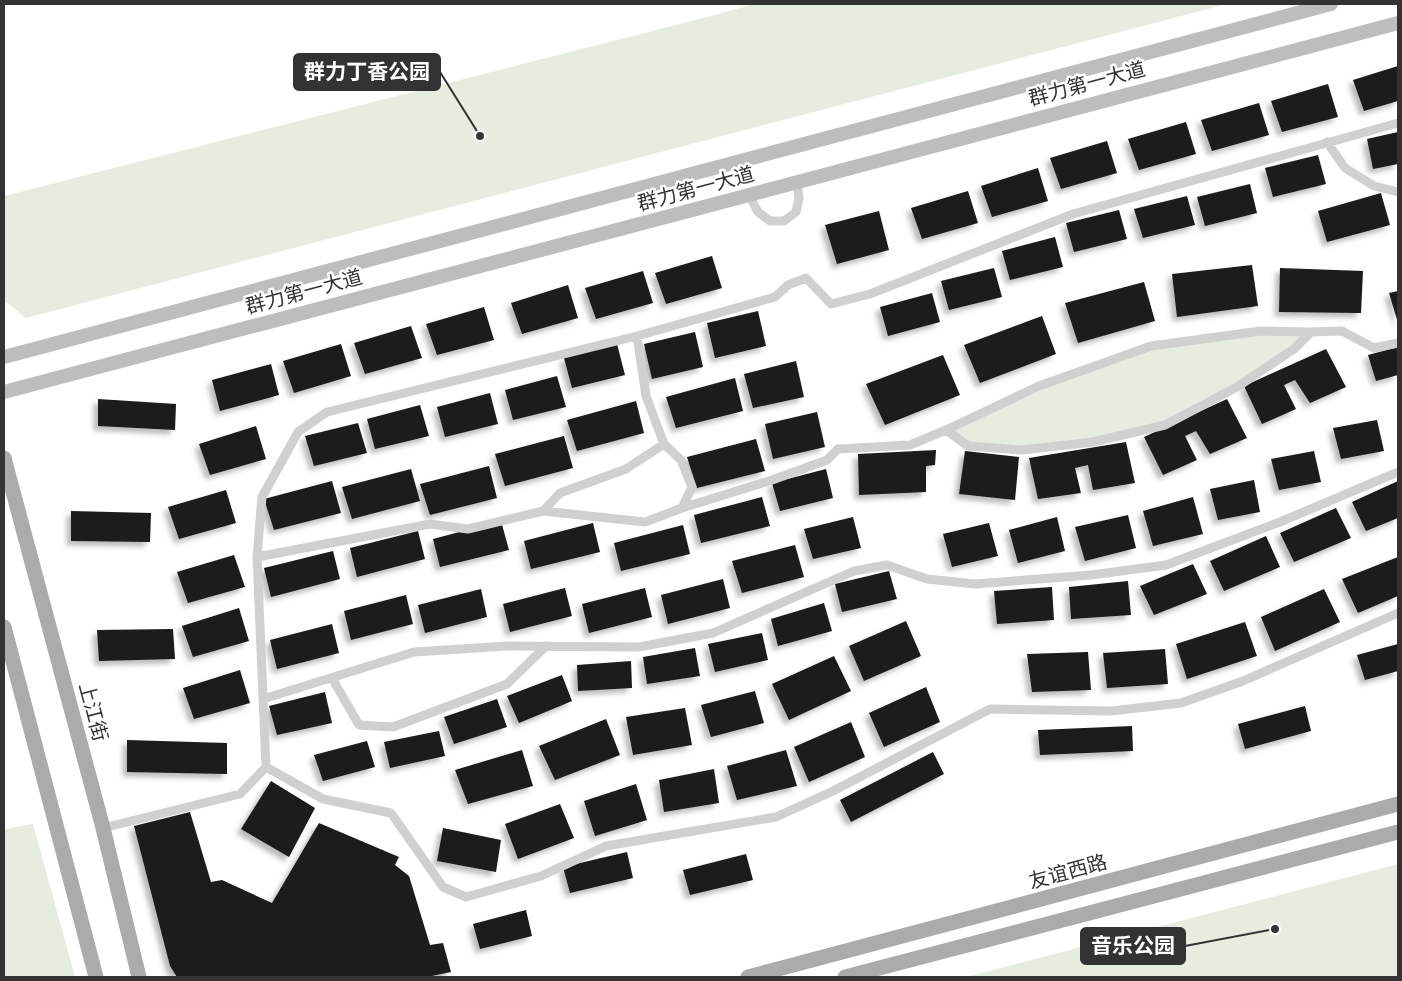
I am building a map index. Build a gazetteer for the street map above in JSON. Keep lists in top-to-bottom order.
{
  "streets": {
    "main road": ["群力第一大道", "上江街", "友谊西路"]
  },
  "places": ["群力丁香公园", "音乐公园"]
}
